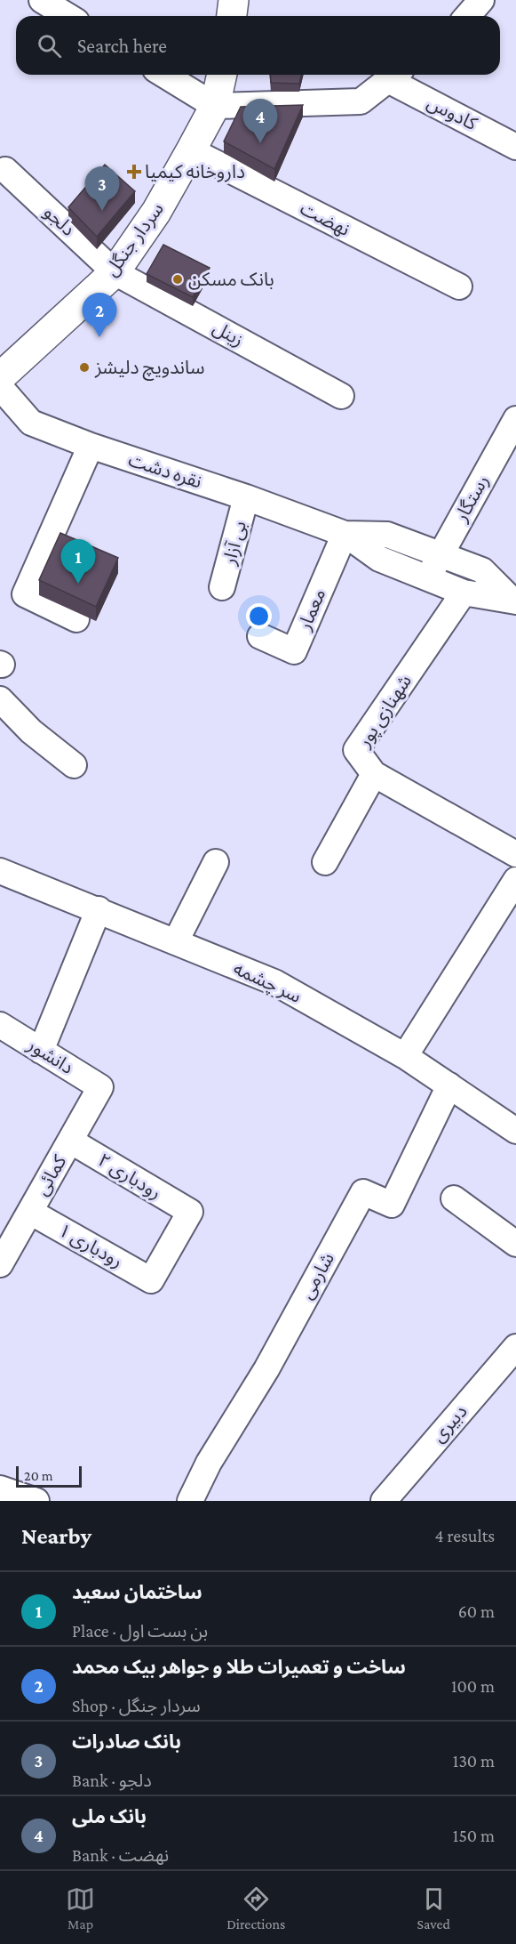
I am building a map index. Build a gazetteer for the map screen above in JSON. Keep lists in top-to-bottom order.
{
  "streets": {
    "main road": ["سردار جنگل"],
    "street": [
      "کادوس",
      "نهضت",
      "دلجو",
      "زینل",
      "نقره دشت",
      "رستگار",
      "بی آزار",
      "معمار",
      "شهنازی پور",
      "سر چشمه",
      "دانشور",
      "کمائی",
      "رودباری ۲",
      "رودباری ۱",
      "شارمی",
      "دبیری"
    ]
  },
  "crossings": [
    ["نهضت", "سردار جنگل"],
    ["دلجو", "سردار جنگل"],
    ["دلجو", "زینل"],
    ["سردار جنگل", "زینل"],
    ["نقره دشت", "رستگار"],
    ["نقره دشت", "بی آزار"],
    ["نقره دشت", "معمار"],
    ["نقره دشت", "شهنازی پور"],
    ["سر چشمه", "شارمی"],
    ["دانشور", "کمائی"],
    ["کمائی", "رودباری ۲"],
    ["کمائی", "رودباری ۱"],
    ["رودباری ۲", "رودباری ۱"]
  ],
  "places": {
    "health": ["داروخانه کیمیا"],
    "other": ["بانک مسکن", "ساندویچ دلیشز"]
  },
  "scale_bar": "20 m",
  "page": {
    "search": "Search here",
    "pins": [
      "4",
      "3",
      "2",
      "1"
    ],
    "scale": "20 m",
    "heading": ["Nearby", "4 results"],
    "list": [
      {
        "mark": "1",
        "name": "ساختمان سعید",
        "note": "Place · بن بست اول",
        "value": "60 m"
      },
      {
        "mark": "2",
        "name": "ساخت و تعمیرات طلا و جواهر بیک محمد",
        "note": "Shop · سردار جنگل",
        "value": "100 m"
      },
      {
        "mark": "3",
        "name": "بانک صادرات",
        "note": "Bank · دلجو",
        "value": "130 m"
      },
      {
        "mark": "4",
        "name": "بانک ملی",
        "note": "Bank · نهضت",
        "value": "150 m"
      }
    ],
    "nav": ["Map", "Directions", "Saved"]
  }
}
